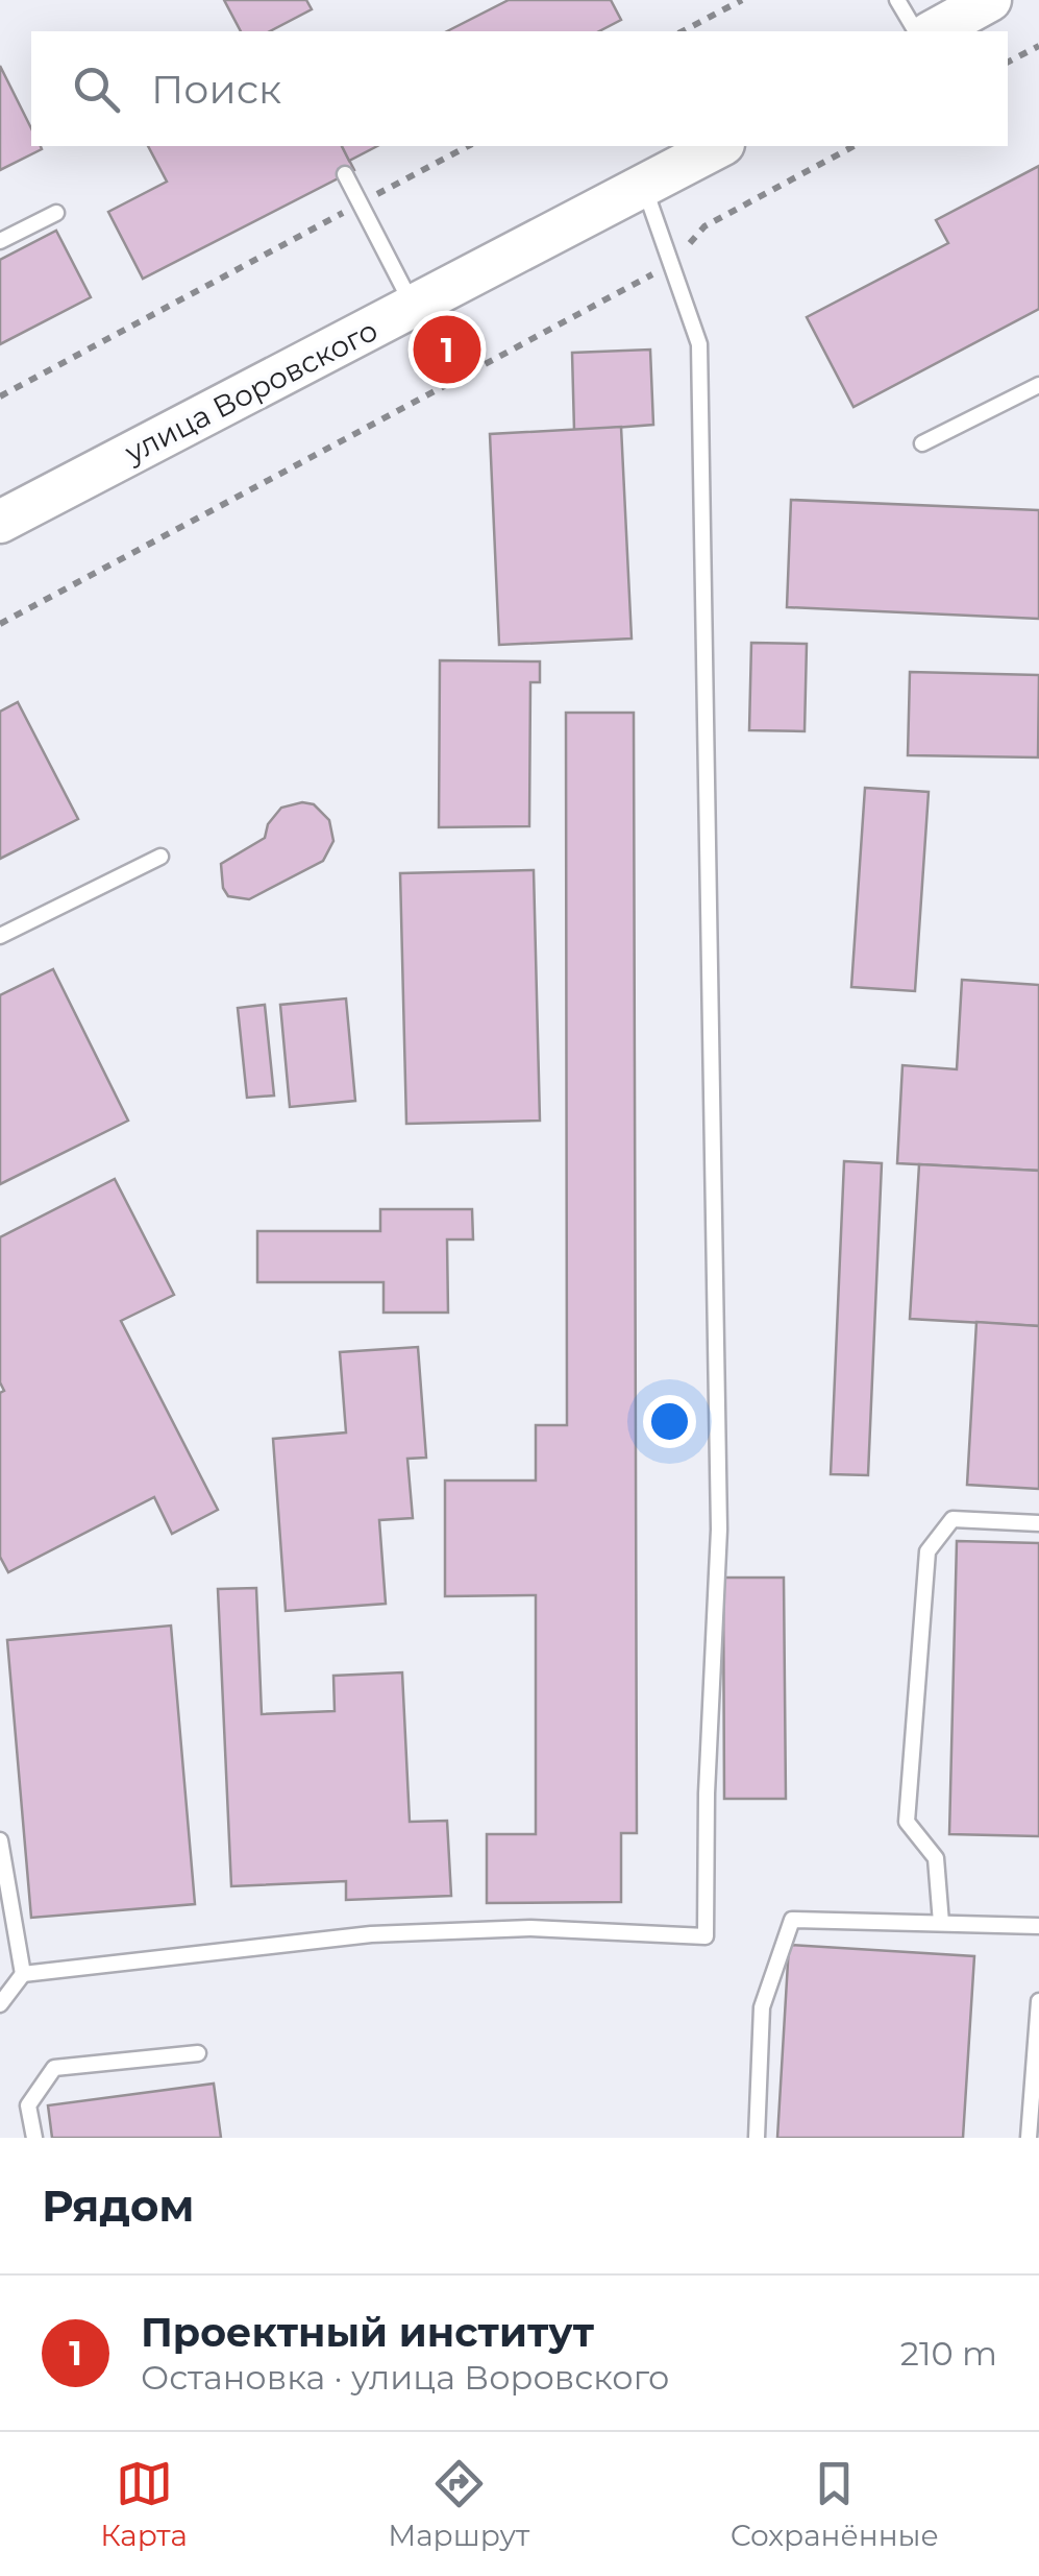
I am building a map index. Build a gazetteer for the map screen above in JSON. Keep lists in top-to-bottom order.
{
  "streets": {
    "main road": ["улица Воровского"]
  },
  "page": {
    "search": "Поиск",
    "pins": "1",
    "heading": "Рядом",
    "list": [
      {
        "mark": "1",
        "name": "Проектный институт",
        "note": "Остановка · улица Воровского",
        "value": "210 m"
      }
    ],
    "nav": ["Карта", "Маршрут", "Сохранённые"]
  }
}
